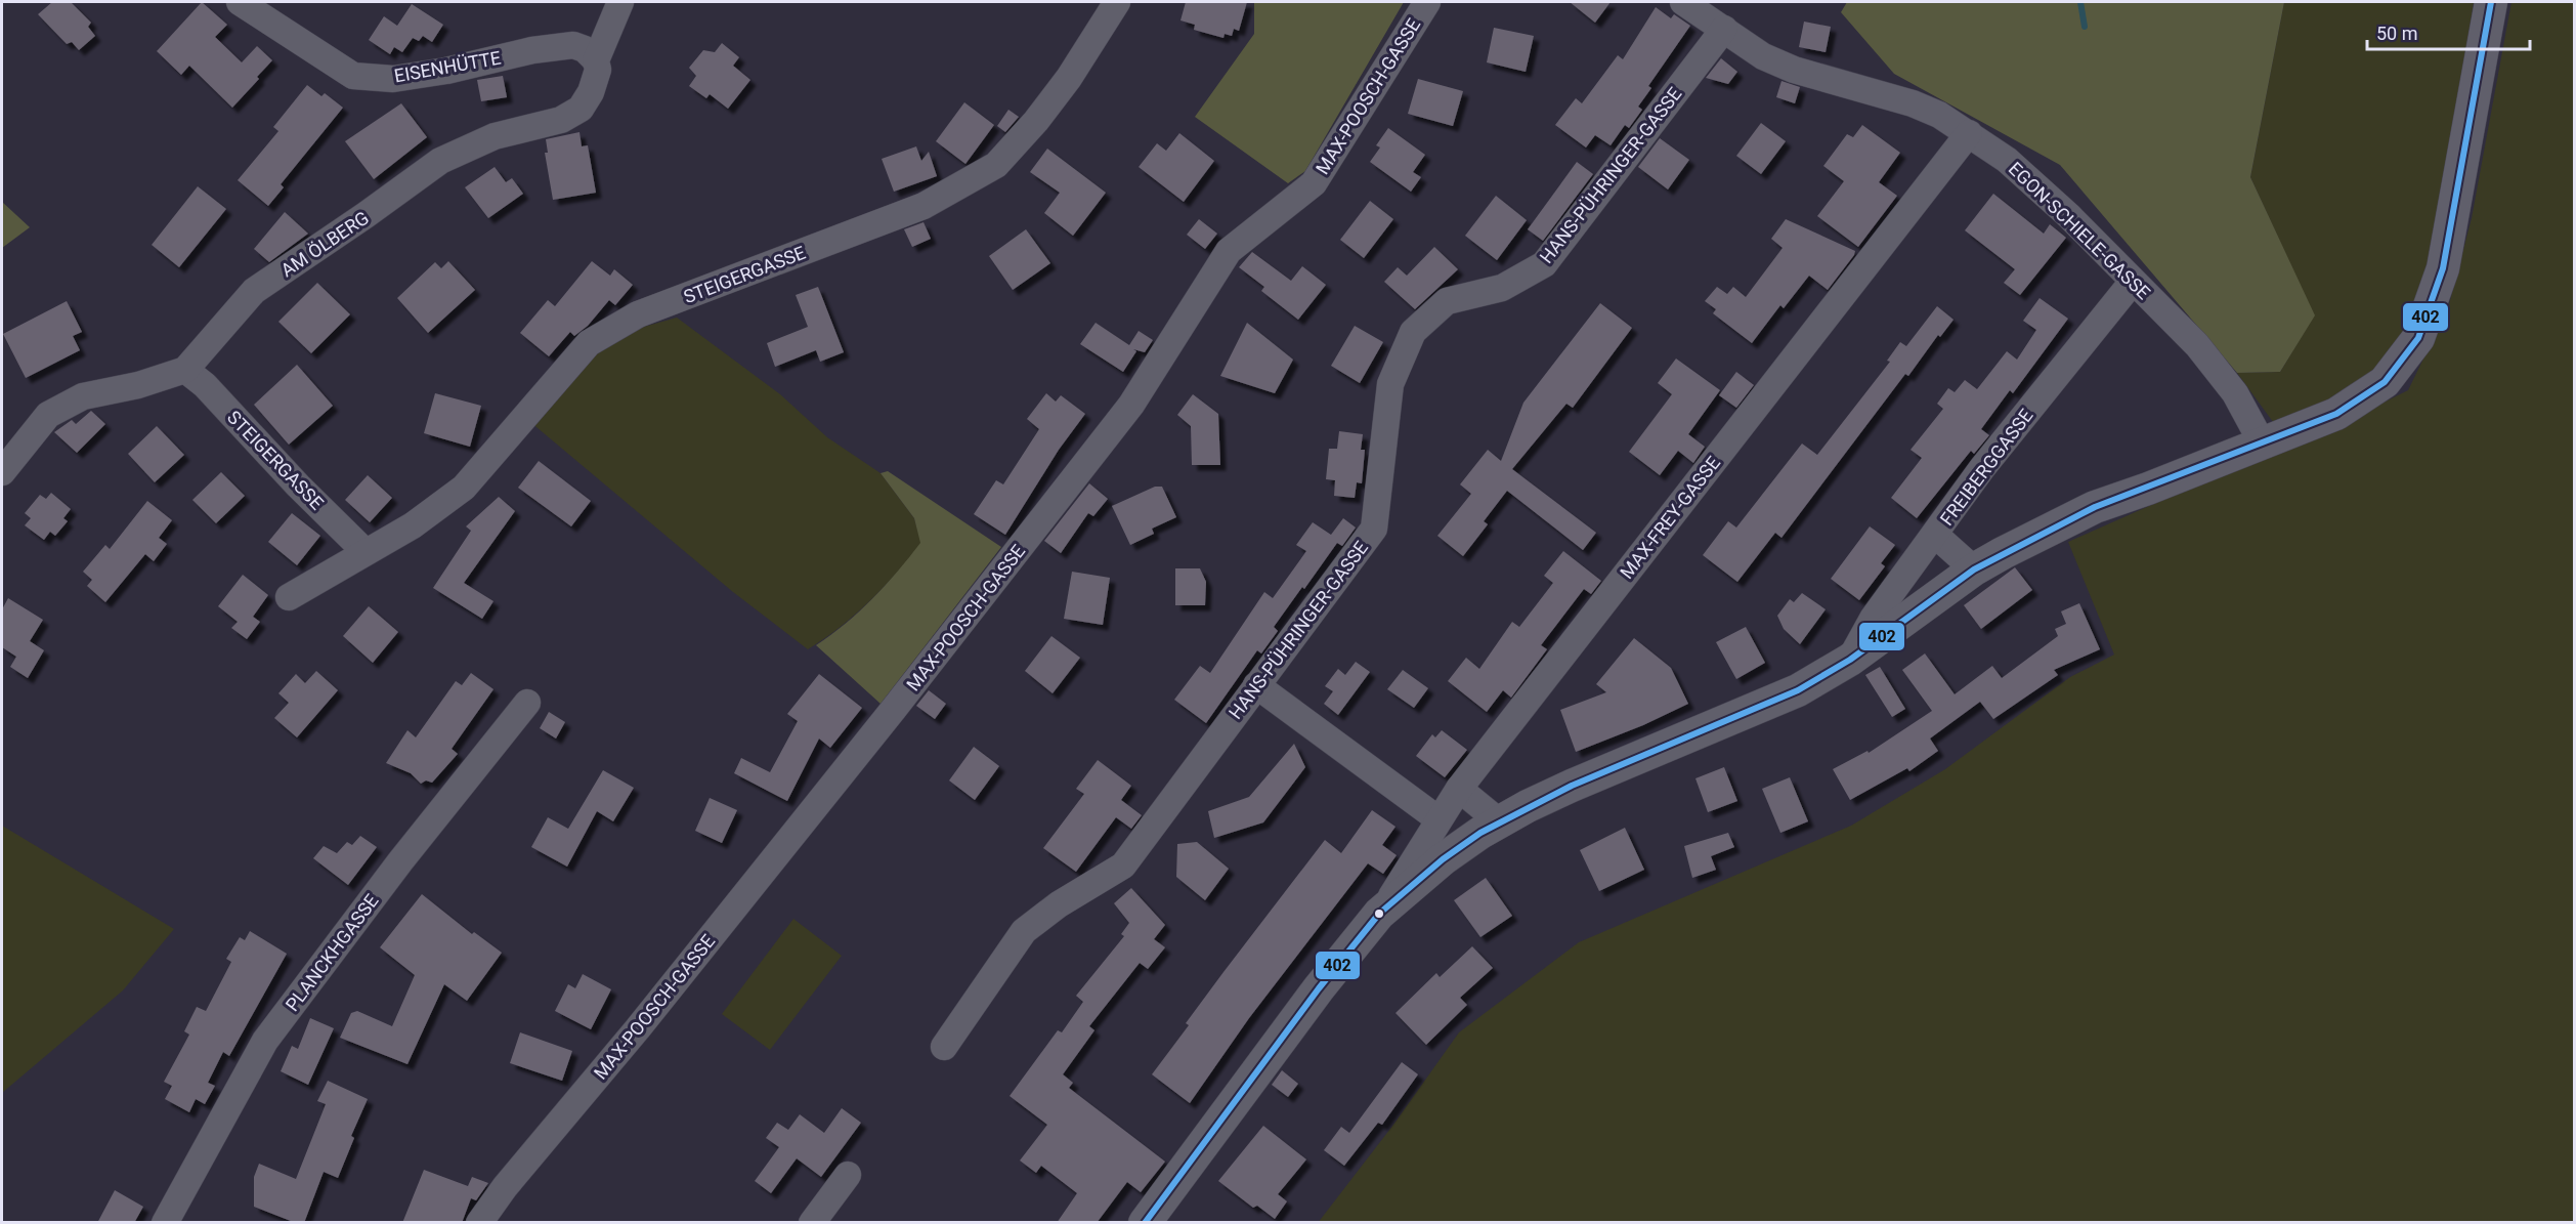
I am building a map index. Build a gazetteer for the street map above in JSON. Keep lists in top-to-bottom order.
{
  "streets": {
    "street": [
      "EISENHÜTTE",
      "MAX-POOSCH-GASSE",
      "HANS-PÜHRINGER-GASSE",
      "EGON-SCHIELE-GASSE",
      "AM ÖLBERG",
      "STEIGERGASSE",
      "FREIBERGGASSE",
      "MAX-FREY-GASSE",
      "PLANCKHGASSE"
    ]
  },
  "crossings": [
    ["EISENHÜTTE", "AM ÖLBERG"],
    ["HANS-PÜHRINGER-GASSE", "EGON-SCHIELE-GASSE"],
    ["EGON-SCHIELE-GASSE", "FREIBERGGASSE"],
    ["EGON-SCHIELE-GASSE", "MAX-FREY-GASSE"],
    ["AM ÖLBERG", "STEIGERGASSE"]
  ],
  "lines": ["transit line 402"],
  "scale_bar": "50 m"
}
